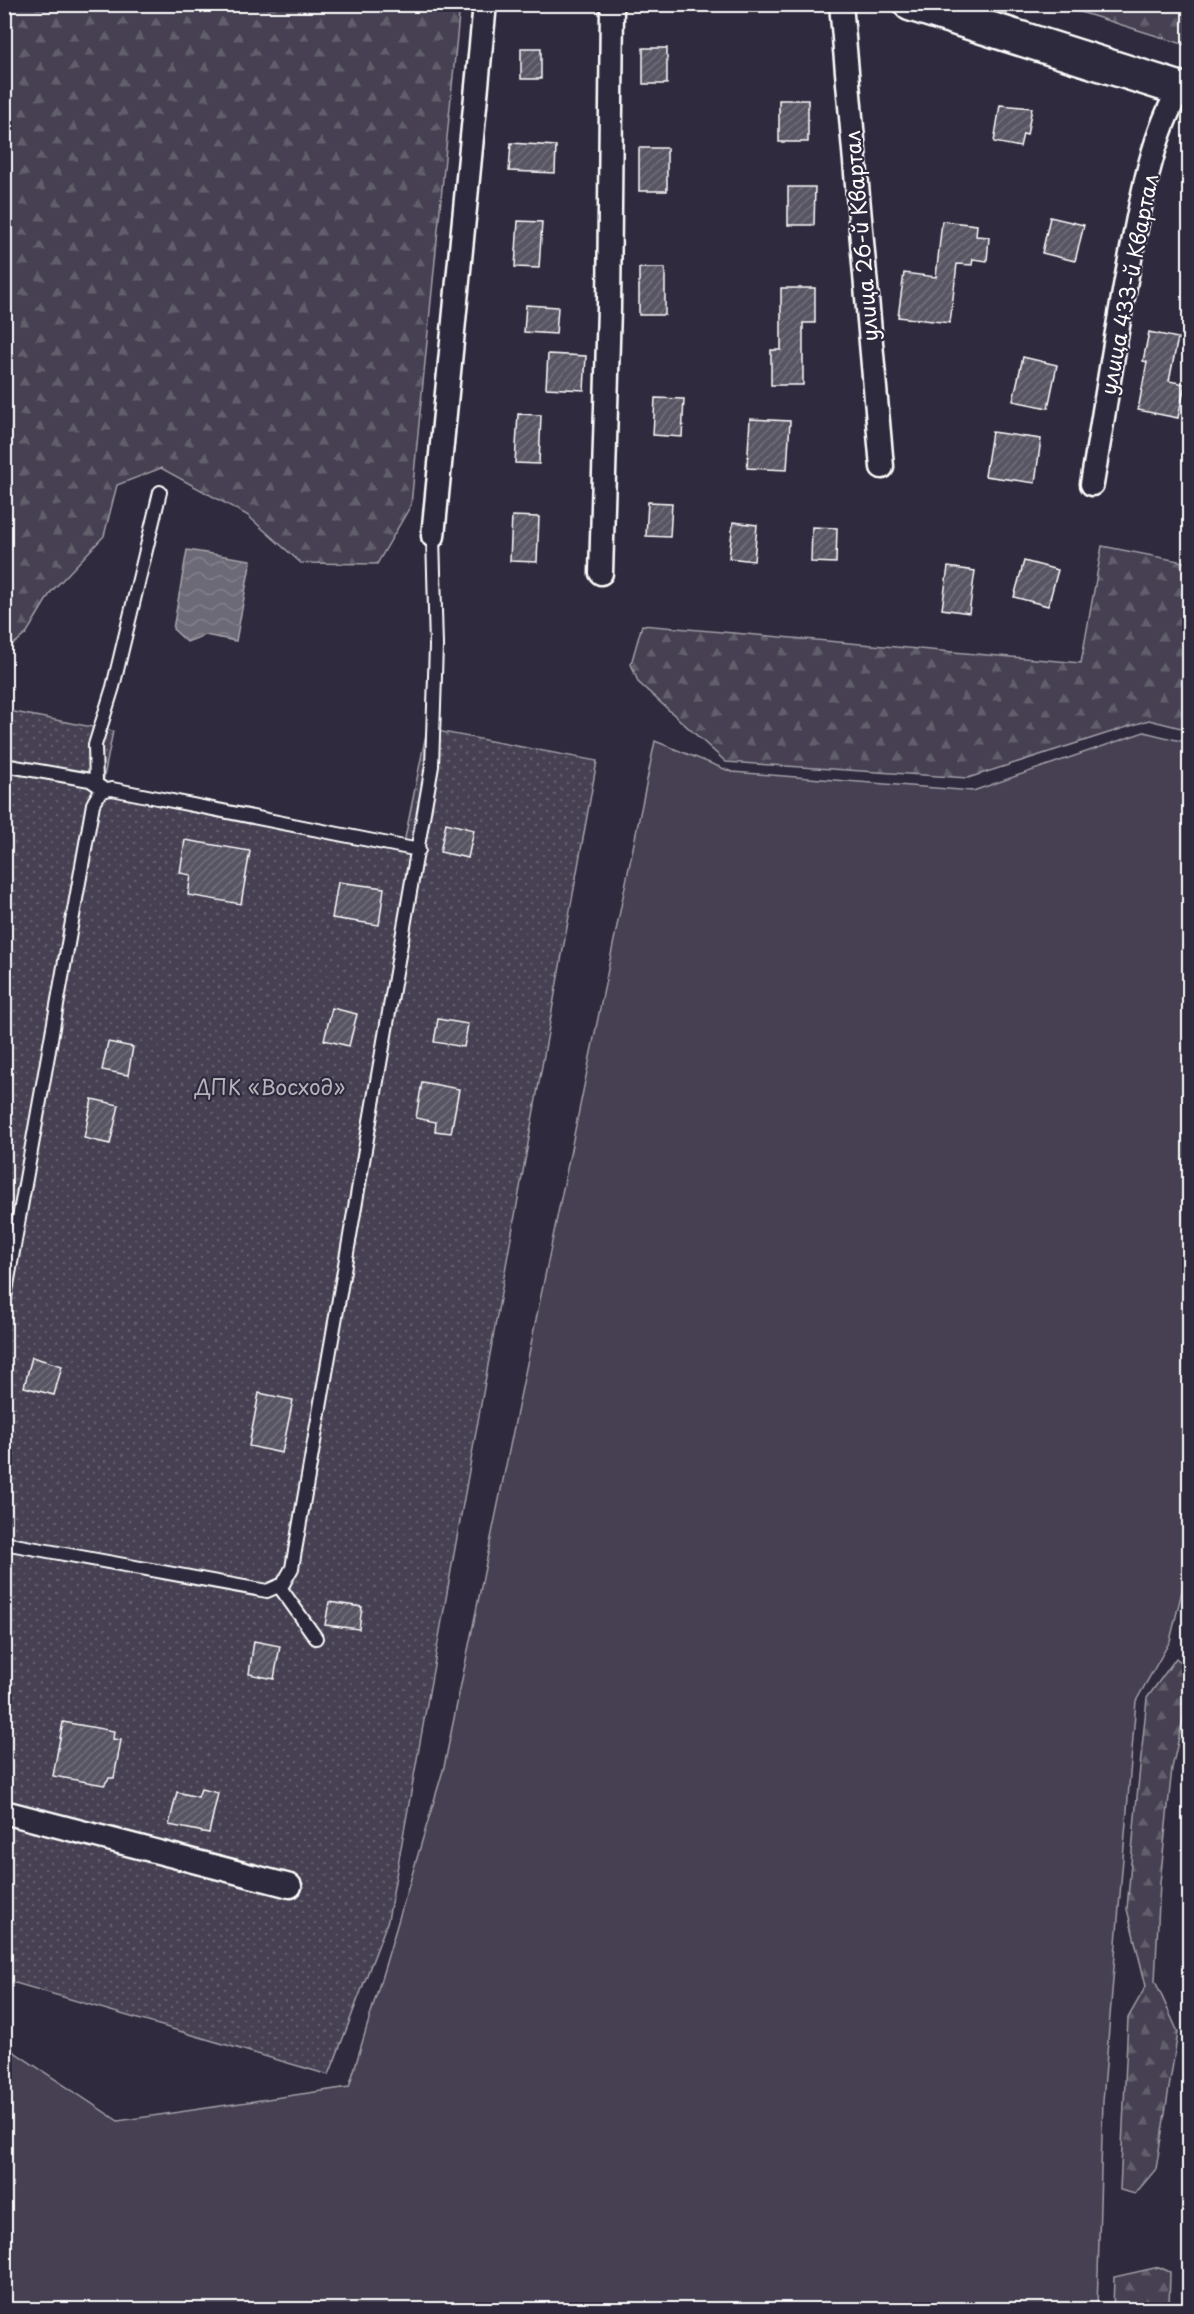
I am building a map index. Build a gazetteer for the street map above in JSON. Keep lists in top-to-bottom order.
{
  "streets": {
    "street": ["улица 26-й Квартал", "улица 433-й Квартал"]
  },
  "parks": ["ДПК «Восход»"]
}
